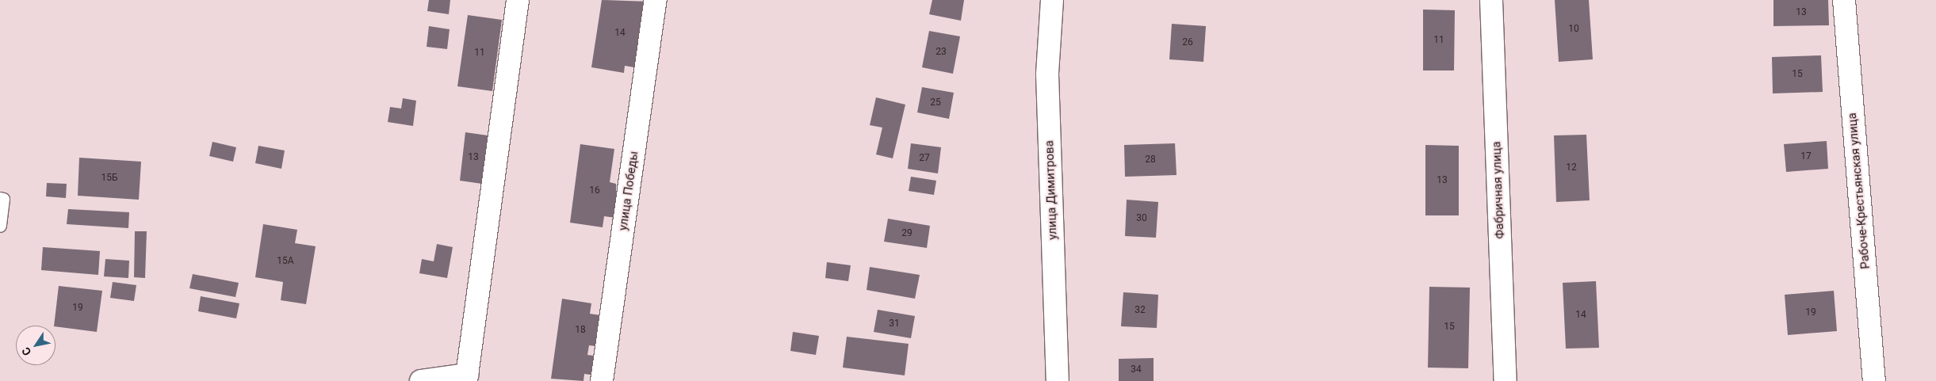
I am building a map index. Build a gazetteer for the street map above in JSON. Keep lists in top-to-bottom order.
{
  "streets": {
    "street": [
      "улица Димитрова",
      "Фабричная улица",
      "улица Победы",
      "Рабоче-Крестьянская улица"
    ]
  },
  "house_numbers": [
    "13",
    "10",
    "14",
    "11",
    "26",
    "23",
    "11",
    "15",
    "25",
    "17",
    "13",
    "27",
    "28",
    "12",
    "15Б",
    "13",
    "16",
    "30",
    "29",
    "15А",
    "19",
    "32",
    "19",
    "14",
    "31",
    "15",
    "18",
    "34"
  ],
  "north": "bottom left"
}
